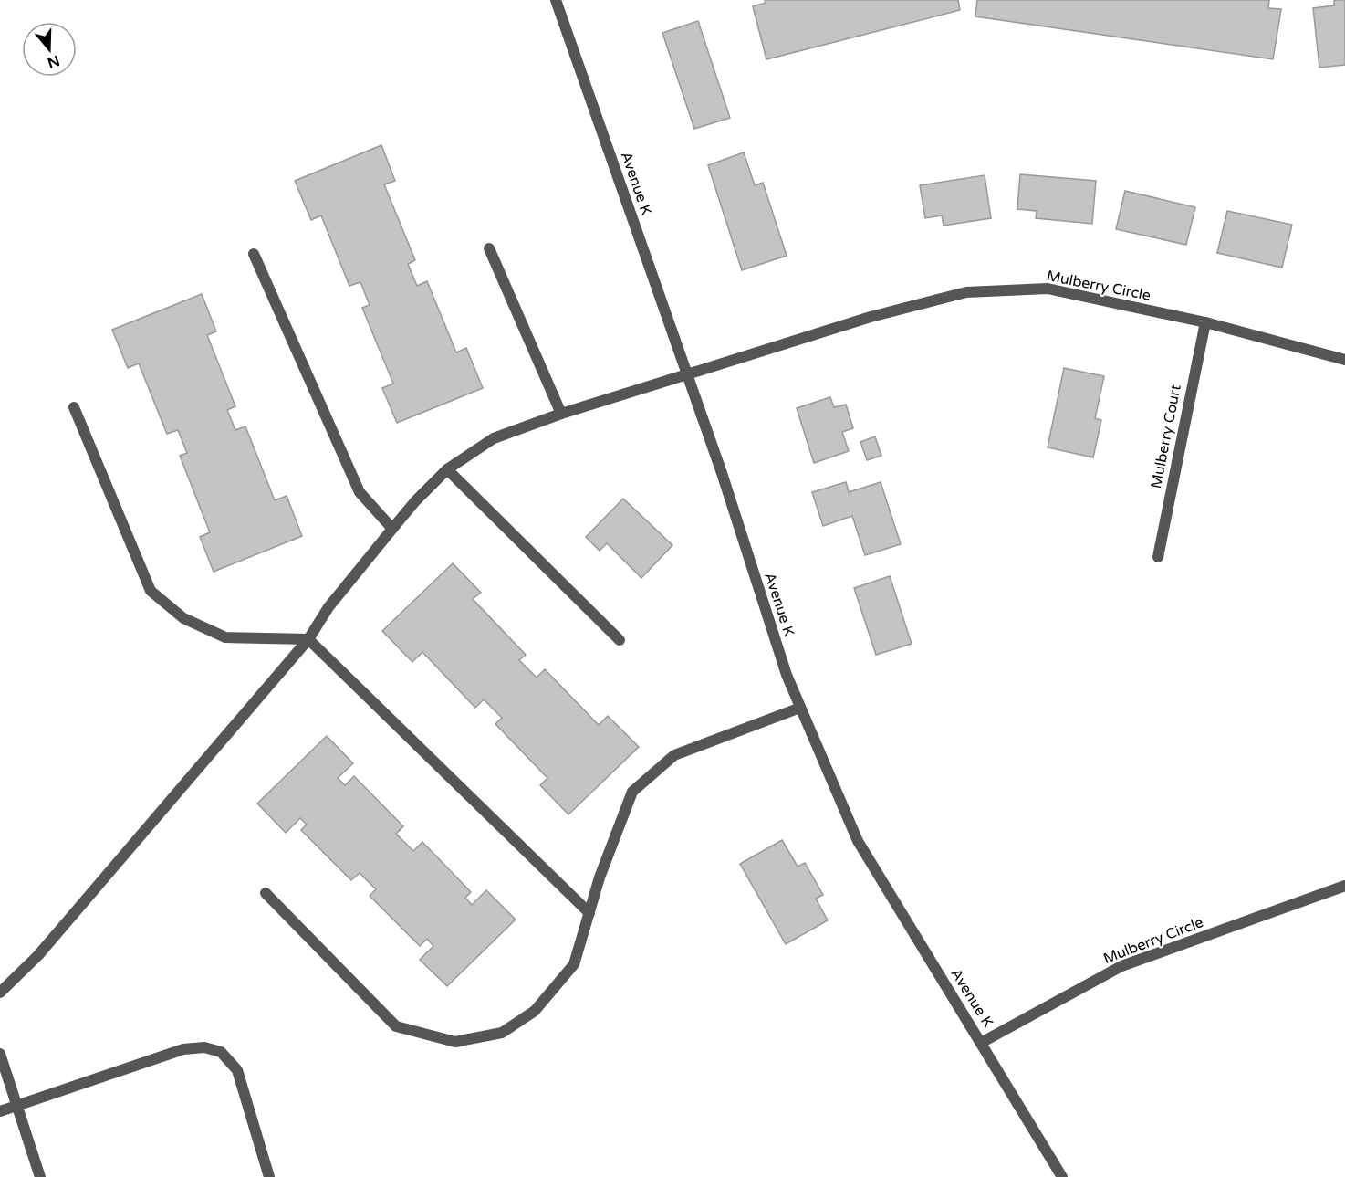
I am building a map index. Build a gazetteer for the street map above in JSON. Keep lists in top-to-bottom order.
{
  "streets": {
    "street": ["Avenue K", "Mulberry Circle", "Mulberry Court"]
  },
  "crossings": [
    ["Avenue K", "Mulberry Circle"],
    ["Mulberry Circle", "Mulberry Court"]
  ],
  "north": "bottom"
}
